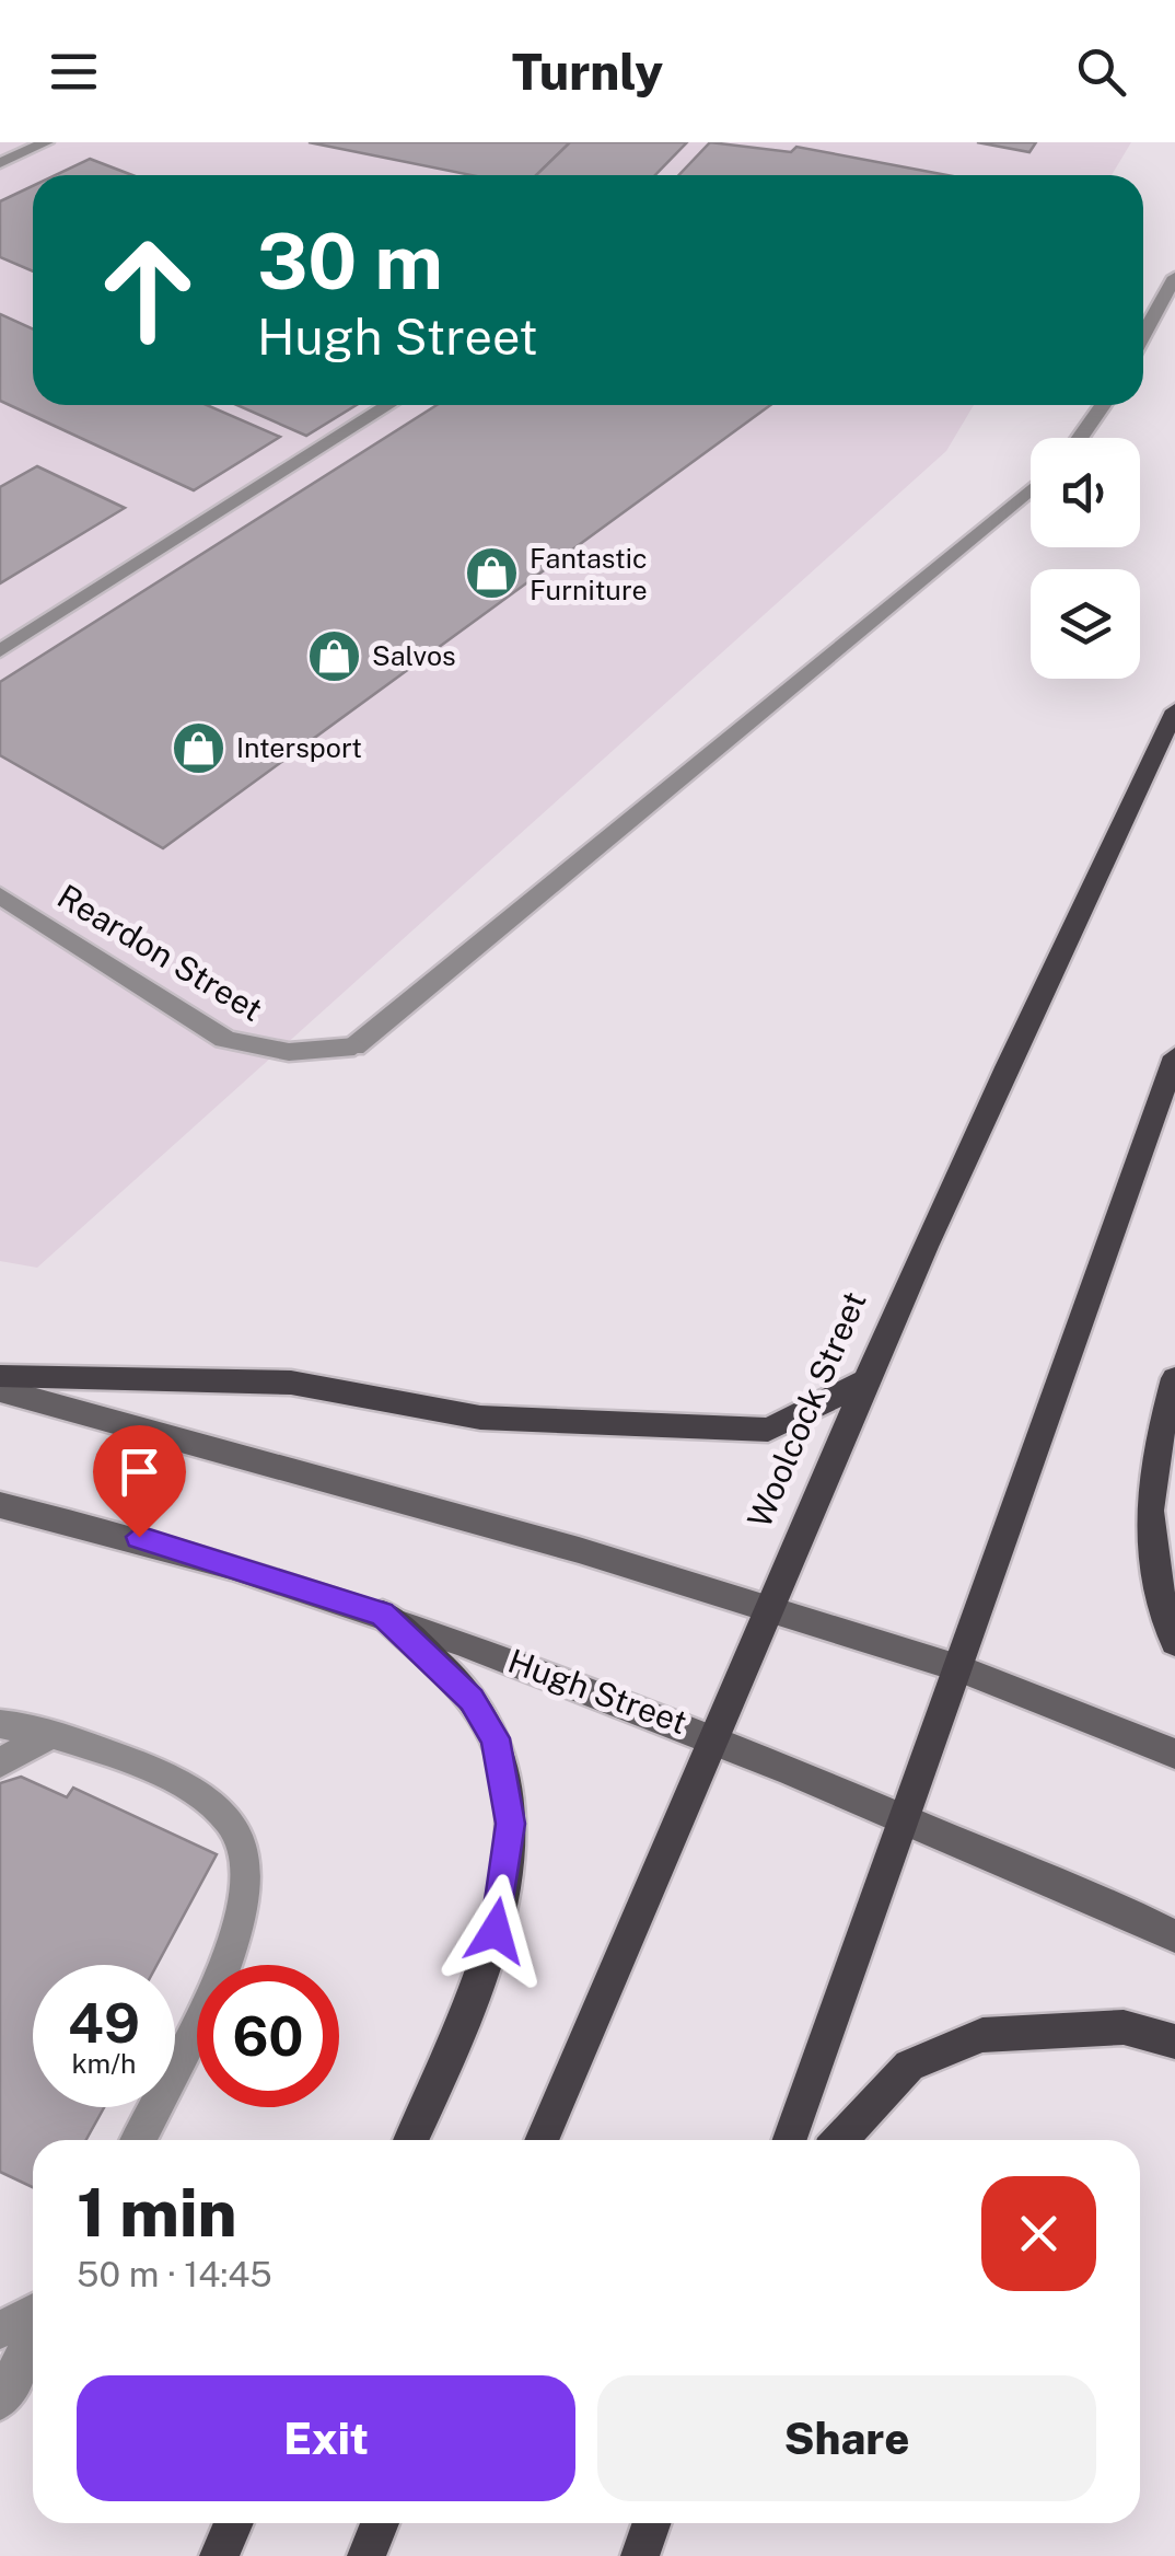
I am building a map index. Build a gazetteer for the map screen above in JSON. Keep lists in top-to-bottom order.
{
  "streets": {
    "main road": ["Woolcock Street", "Hugh Street"],
    "street": ["Reardon Street"]
  },
  "crossings": [
    ["Woolcock Street", "Hugh Street"]
  ],
  "places": {
    "shop": ["Fantastic Furniture", "Salvos", "Intersport"]
  },
  "page": {
    "header": "Turnly",
    "turn": ["30 m", "Hugh Street"],
    "speed": "49 km/h",
    "limit": "60",
    "heading": ["1 min", "50 m · 14:45"],
    "buttons": ["Exit", "Share"]
  }
}
